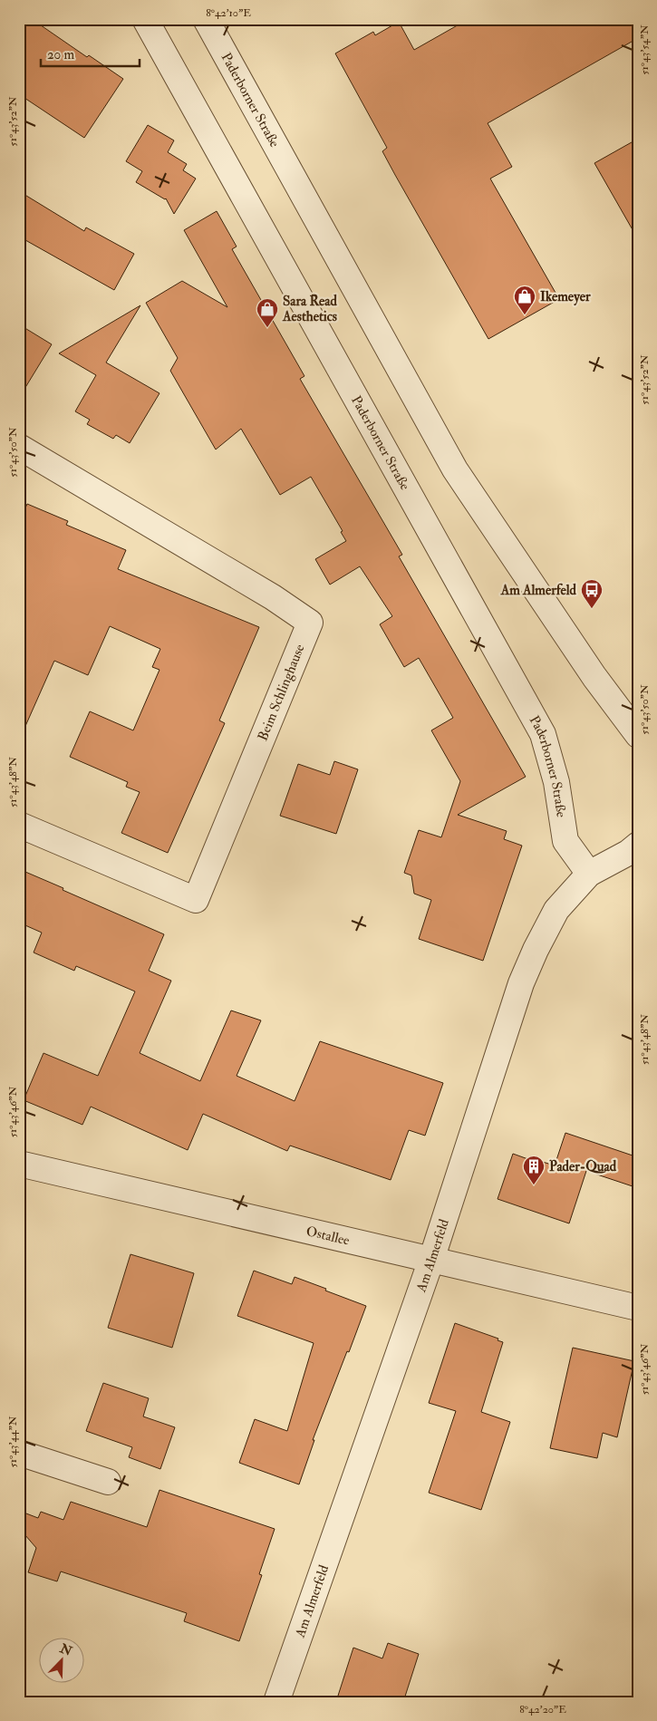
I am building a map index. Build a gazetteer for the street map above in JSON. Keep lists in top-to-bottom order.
{
  "streets": {
    "street": [
      "Paderborner Straße",
      "Beim Schlinghause",
      "Ostallee",
      "Am Almerfeld"
    ]
  },
  "crossings": [
    ["Paderborner Straße", "Am Almerfeld"],
    ["Ostallee", "Am Almerfeld"]
  ],
  "places": {
    "shop": ["Ikemeyer", "Sara Read Aesthetics"],
    "bus stop": ["Am Almerfeld"],
    "building": ["Pader-Quad"]
  },
  "scale_bar": "20 m",
  "north": "top right",
  "coordinates": [
    "8°42'10\"E",
    "51°43'54\"N",
    "51°43'52\"N",
    "51°43'50\"N",
    "51°43'48\"N",
    "51°43'46\"N",
    "51°43'44\"N",
    "8°42'20\"E"
  ]
}
